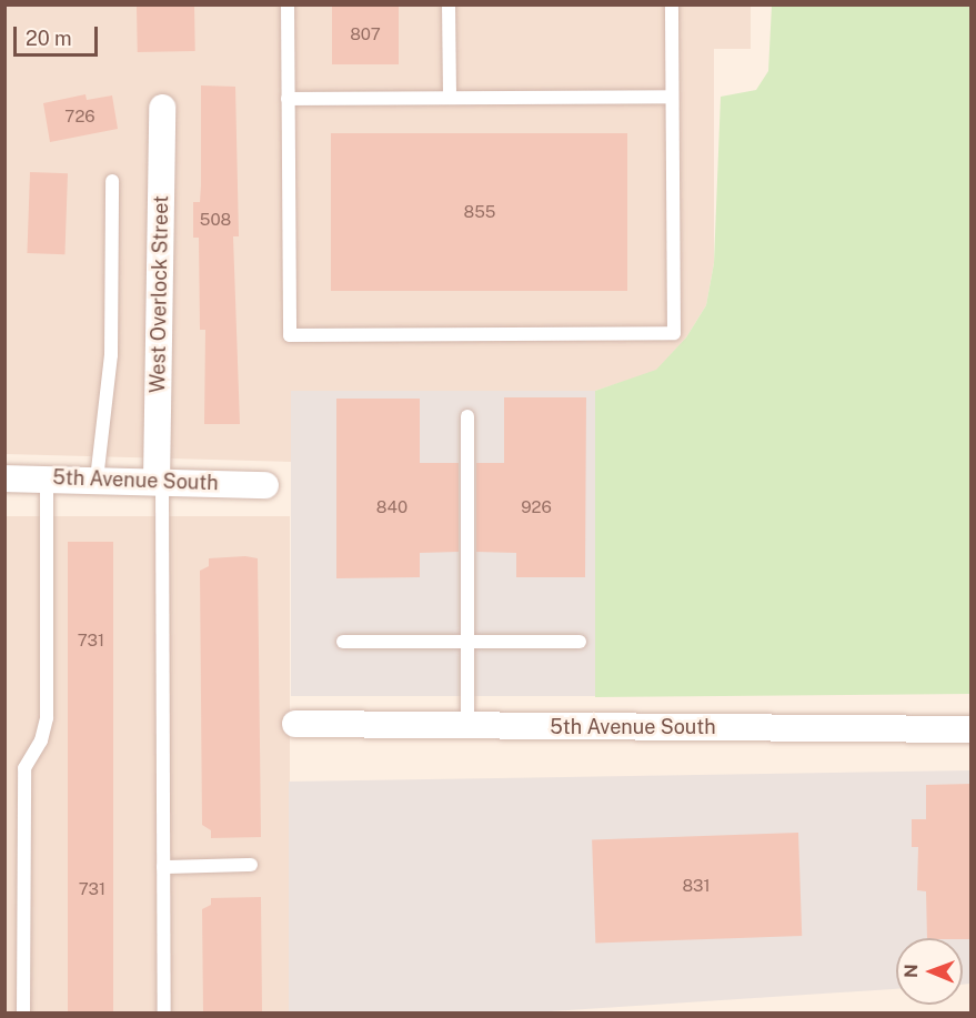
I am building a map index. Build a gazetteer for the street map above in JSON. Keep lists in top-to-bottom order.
{
  "streets": {
    "street": ["West Overlock Street", "5th Avenue South"]
  },
  "crossings": [
    ["West Overlock Street", "5th Avenue South"]
  ],
  "house_numbers": [
    "807",
    "726",
    "855",
    "508",
    "840",
    "926",
    "731",
    "831",
    "731"
  ],
  "scale_bar": "20 m",
  "north": "left"
}
